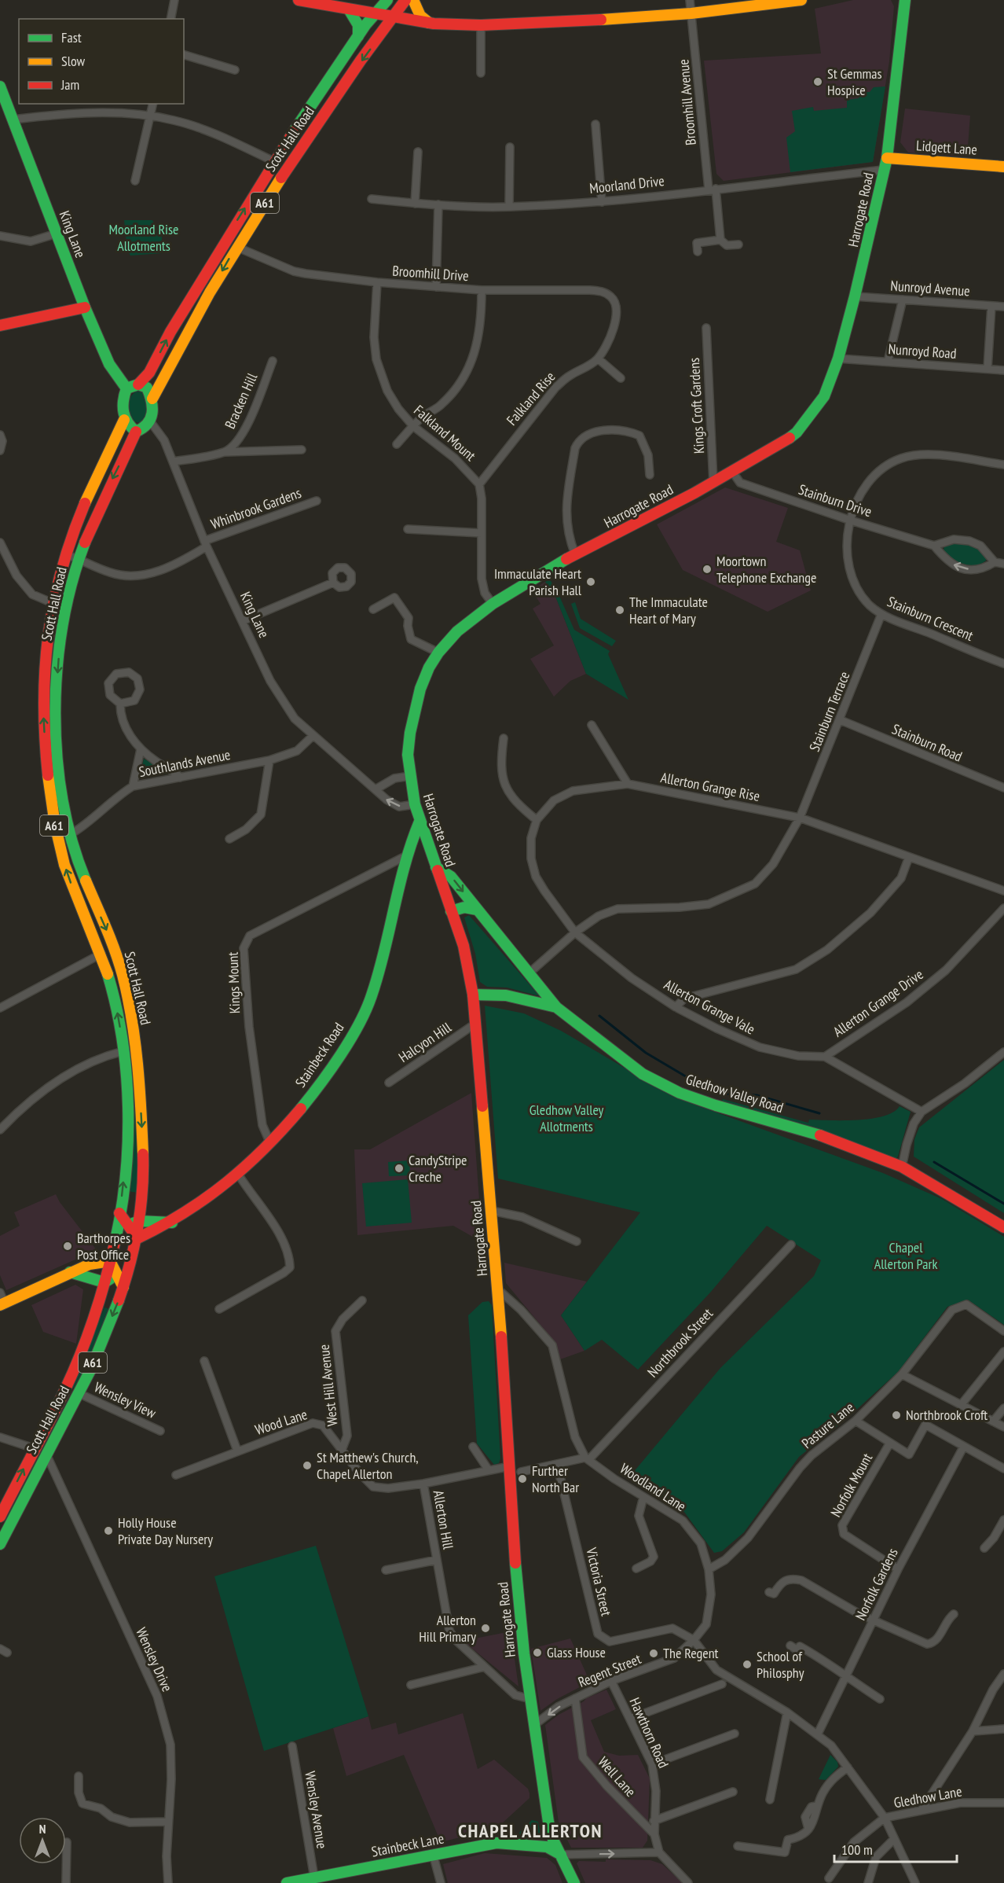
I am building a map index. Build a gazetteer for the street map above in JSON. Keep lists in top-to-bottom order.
{
  "streets": {
    "main road": [
      "Scott Hall Road",
      "Lidgett Lane",
      "A61",
      "Harrogate Road",
      "King Lane",
      "Stainbeck Road",
      "Gledhow Valley Road",
      "Stainbeck Lane"
    ],
    "street": [
      "Broomhill Avenue",
      "Moorland Drive",
      "Broomhill Drive",
      "Nunroyd Avenue",
      "Nunroyd Road",
      "Falkland Rise",
      "Bracken Hill",
      "Kings Croft Gardens",
      "Falkland Mount",
      "Stainburn Drive",
      "Whinbrook Gardens",
      "Stainburn Crescent",
      "Stainburn Terrace",
      "Stainburn Road",
      "Southlands Avenue",
      "Allerton Grange Rise",
      "Kings Mount",
      "Allerton Grange Drive",
      "Allerton Grange Vale",
      "Halcyon Hill",
      "Northbrook Street",
      "West Hill Avenue",
      "Wensley View",
      "Wood Lane",
      "Pasture Lane",
      "Norfolk Mount",
      "Woodland Lane",
      "Allerton Hill",
      "Victoria Street",
      "Norfolk Gardens",
      "Wensley Drive",
      "Regent Street",
      "Hawthorn Road",
      "Well Lane",
      "Gledhow Lane",
      "Wensley Avenue"
    ]
  },
  "crossings": [
    ["Broomhill Avenue", "Moorland Drive"],
    ["Scott Hall Road", "A61"],
    ["Scott Hall Road", "King Lane"],
    ["Scott Hall Road", "Broomhill Drive"],
    ["Scott Hall Road", "Whinbrook Gardens"],
    ["Scott Hall Road", "Southlands Avenue"],
    ["Scott Hall Road", "Stainbeck Road"],
    ["Scott Hall Road", "Wensley View"],
    ["Scott Hall Road", "Wensley Drive"],
    ["Lidgett Lane", "Harrogate Road"],
    ["Moorland Drive", "Harrogate Road"],
    ["A61", "King Lane"],
    ["Harrogate Road", "King Lane"],
    ["Harrogate Road", "Nunroyd Avenue"],
    ["Harrogate Road", "Nunroyd Road"],
    ["Harrogate Road", "Kings Croft Gardens"],
    ["Harrogate Road", "Stainburn Drive"],
    ["Harrogate Road", "Halcyon Hill"],
    ["Harrogate Road", "Stainbeck Road"],
    ["Harrogate Road", "Gledhow Valley Road"],
    ["Harrogate Road", "Wood Lane"],
    ["Harrogate Road", "Woodland Lane"],
    ["Harrogate Road", "Allerton Hill"],
    ["Harrogate Road", "Regent Street"],
    ["Harrogate Road", "Stainbeck Lane"],
    ["King Lane", "Whinbrook Gardens"],
    ["King Lane", "Southlands Avenue"],
    ["Broomhill Drive", "Falkland Rise"],
    ["Broomhill Drive", "Falkland Mount"],
    ["Falkland Rise", "Falkland Mount"],
    ["Stainburn Drive", "Stainburn Crescent"],
    ["Stainburn Crescent", "Stainburn Terrace"],
    ["Stainburn Terrace", "Stainburn Road"],
    ["Stainburn Terrace", "Allerton Grange Rise"],
    ["Stainburn Terrace", "Allerton Grange Vale"],
    ["Stainburn Terrace", "Gledhow Valley Road"],
    ["Allerton Grange Rise", "Allerton Grange Vale"],
    ["Kings Mount", "Stainbeck Road"],
    ["Allerton Grange Drive", "Allerton Grange Vale"],
    ["Northbrook Street", "Woodland Lane"],
    ["West Hill Avenue", "Wood Lane"],
    ["Wood Lane", "Allerton Hill"],
    ["Pasture Lane", "Woodland Lane"],
    ["Norfolk Mount", "Norfolk Gardens"],
    ["Woodland Lane", "Victoria Street"],
    ["Woodland Lane", "Regent Street"],
    ["Victoria Street", "Regent Street"],
    ["Regent Street", "Hawthorn Road"],
    ["Regent Street", "Well Lane"],
    ["Hawthorn Road", "Well Lane"],
    ["Wensley Avenue", "Stainbeck Lane"]
  ],
  "districts": ["CHAPEL ALLERTON"],
  "parks": ["Moorland Rise Allotments", "Gledhow Valley Allotments", "Chapel Allerton Park"],
  "places": [
    "St Gemmas Hospice",
    "Moortown Telephone Exchange",
    "Immaculate Heart Parish Hall",
    "The Immaculate Heart of Mary",
    "CandyStripe Creche",
    "Barthorpes Post Office",
    "Northbrook Croft",
    "St Matthew's Church, Chapel Allerton",
    "Further North Bar",
    "Holly House Private Day Nursery",
    "Allerton Hill Primary",
    "Glass House",
    "The Regent",
    "School of Philosphy"
  ],
  "legend": ["Fast", "Slow", "Jam"],
  "scale_bar": "100 m",
  "north": "top"
}
